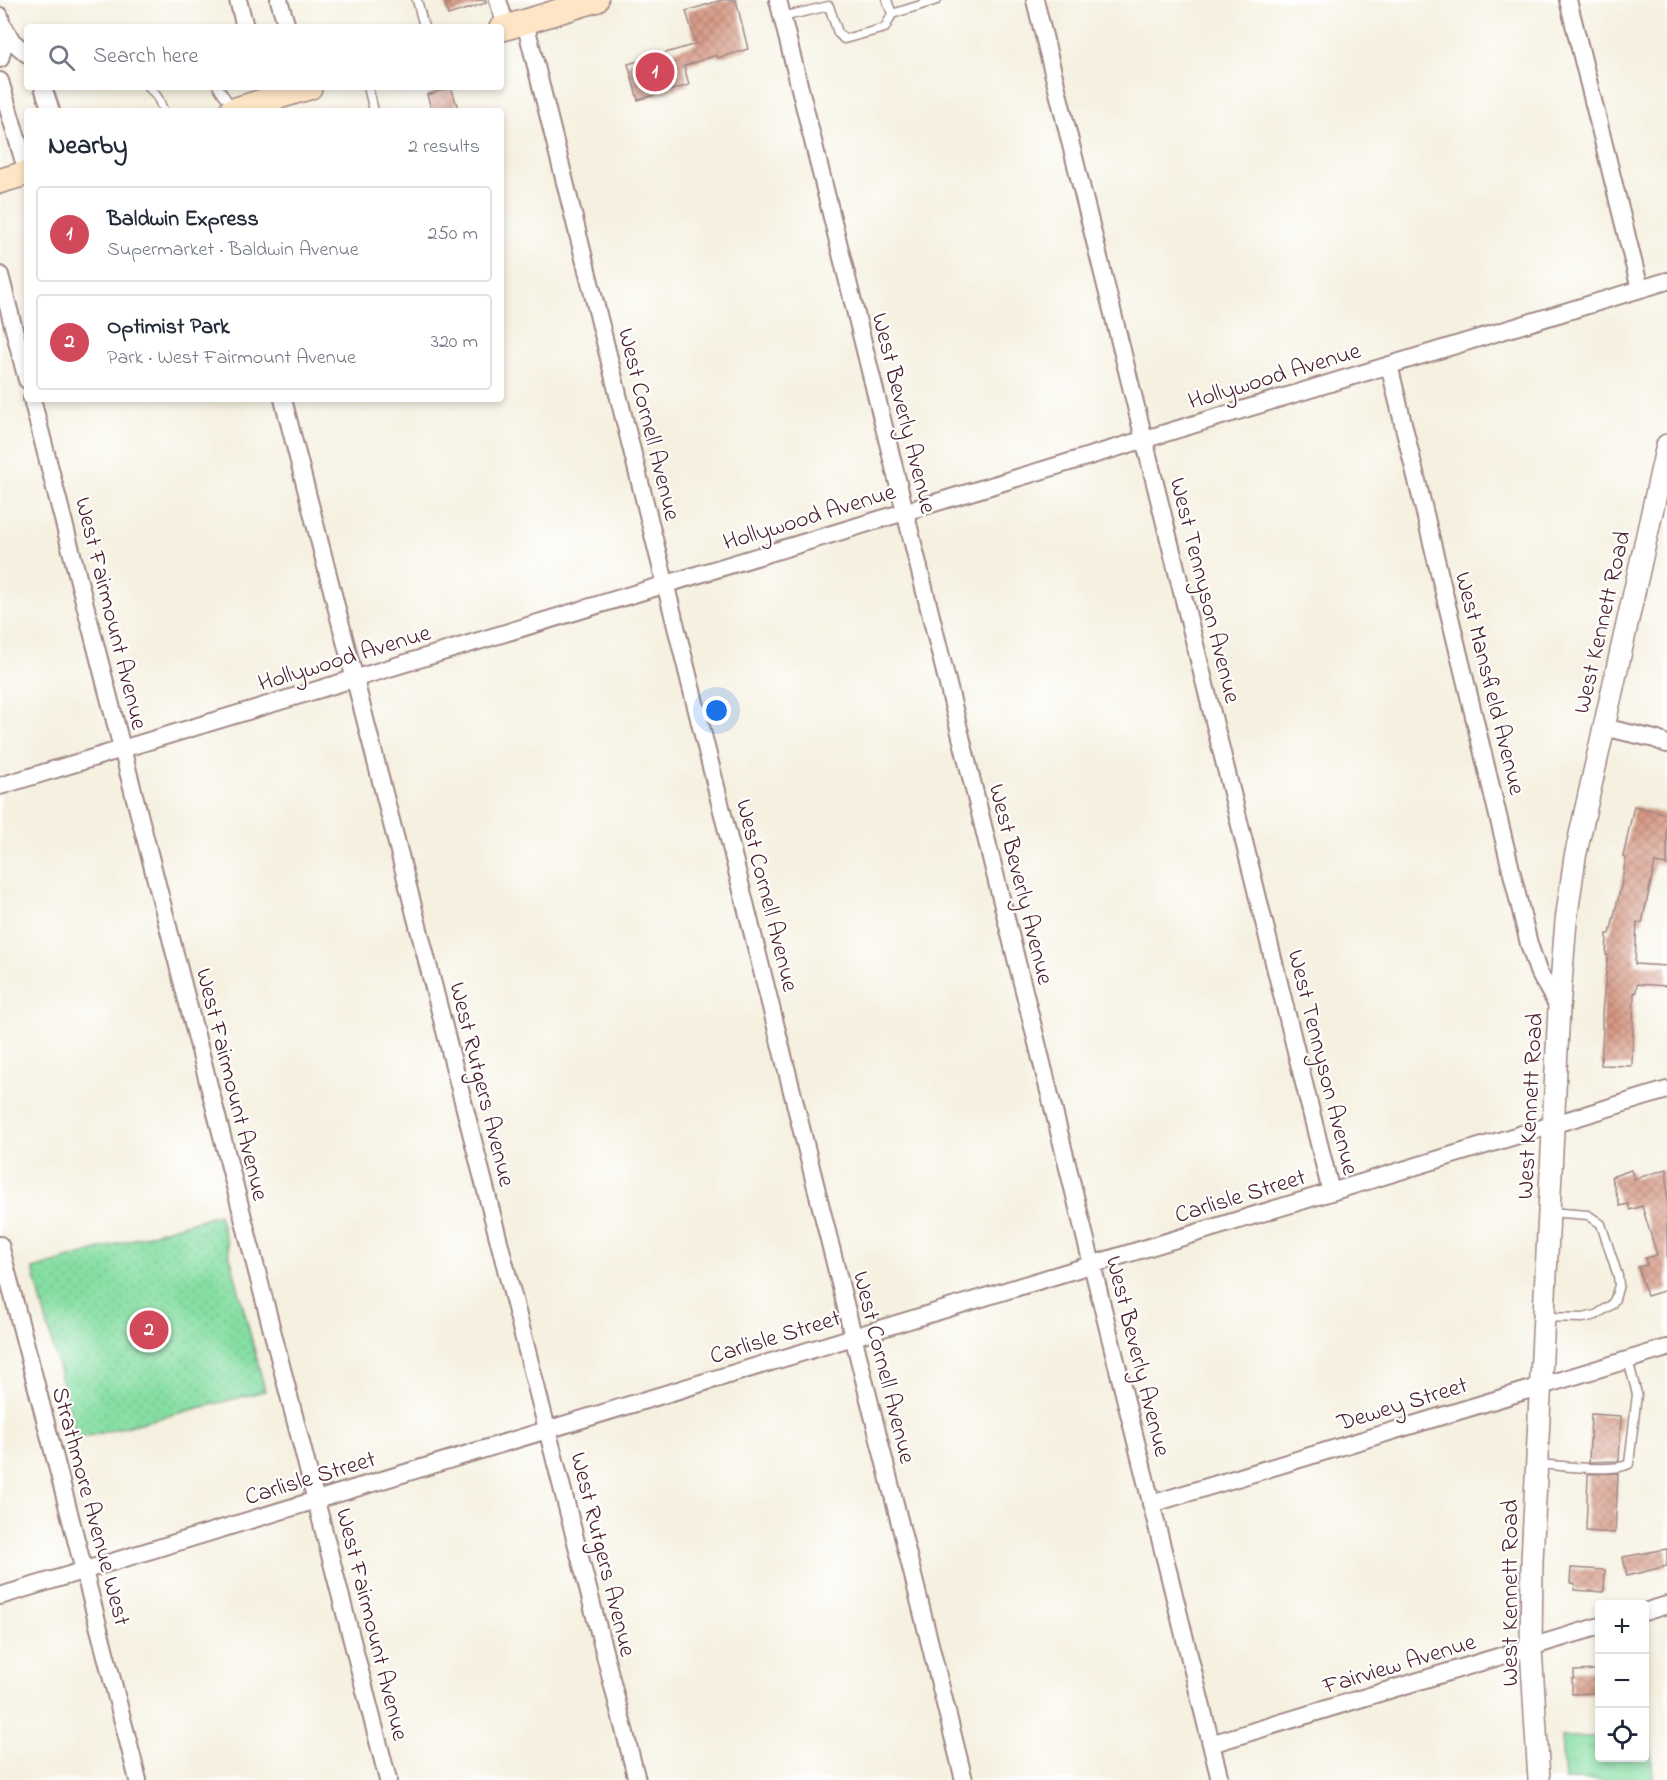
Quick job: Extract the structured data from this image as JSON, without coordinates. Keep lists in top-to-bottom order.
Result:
{
  "streets": {
    "street": [
      "Hollywood Avenue",
      "West Beverly Avenue",
      "West Cornell Avenue",
      "West Tennyson Avenue",
      "West Fairmount Avenue",
      "West Kennett Road",
      "West Mansfield Avenue",
      "West Rutgers Avenue",
      "Carlisle Street",
      "Dewey Street",
      "Strathmore Avenue West",
      "Fairview Avenue"
    ]
  },
  "crossings": [
    ["Hollywood Avenue", "West Beverly Avenue"],
    ["Hollywood Avenue", "West Cornell Avenue"],
    ["Hollywood Avenue", "West Tennyson Avenue"],
    ["Hollywood Avenue", "West Fairmount Avenue"],
    ["Hollywood Avenue", "West Mansfield Avenue"],
    ["Hollywood Avenue", "West Rutgers Avenue"],
    ["West Beverly Avenue", "Carlisle Street"],
    ["West Beverly Avenue", "Dewey Street"],
    ["West Beverly Avenue", "Fairview Avenue"],
    ["West Cornell Avenue", "Carlisle Street"],
    ["West Tennyson Avenue", "Carlisle Street"],
    ["West Fairmount Avenue", "Carlisle Street"],
    ["West Kennett Road", "West Mansfield Avenue"],
    ["West Kennett Road", "Carlisle Street"],
    ["West Kennett Road", "Dewey Street"],
    ["West Kennett Road", "Fairview Avenue"],
    ["West Rutgers Avenue", "Carlisle Street"],
    ["Carlisle Street", "Strathmore Avenue West"]
  ],
  "page": {
    "search": "Search here",
    "pins": ["1", "2"],
    "heading": ["Nearby", "2 results"],
    "list": [
      {
        "mark": "1",
        "name": "Baldwin Express",
        "note": "Supermarket · Baldwin Avenue",
        "value": "250 m"
      },
      {
        "mark": "2",
        "name": "Optimist Park",
        "note": "Park · West Fairmount Avenue",
        "value": "320 m"
      }
    ],
    "map_buttons": ["+", "−"]
  }
}
